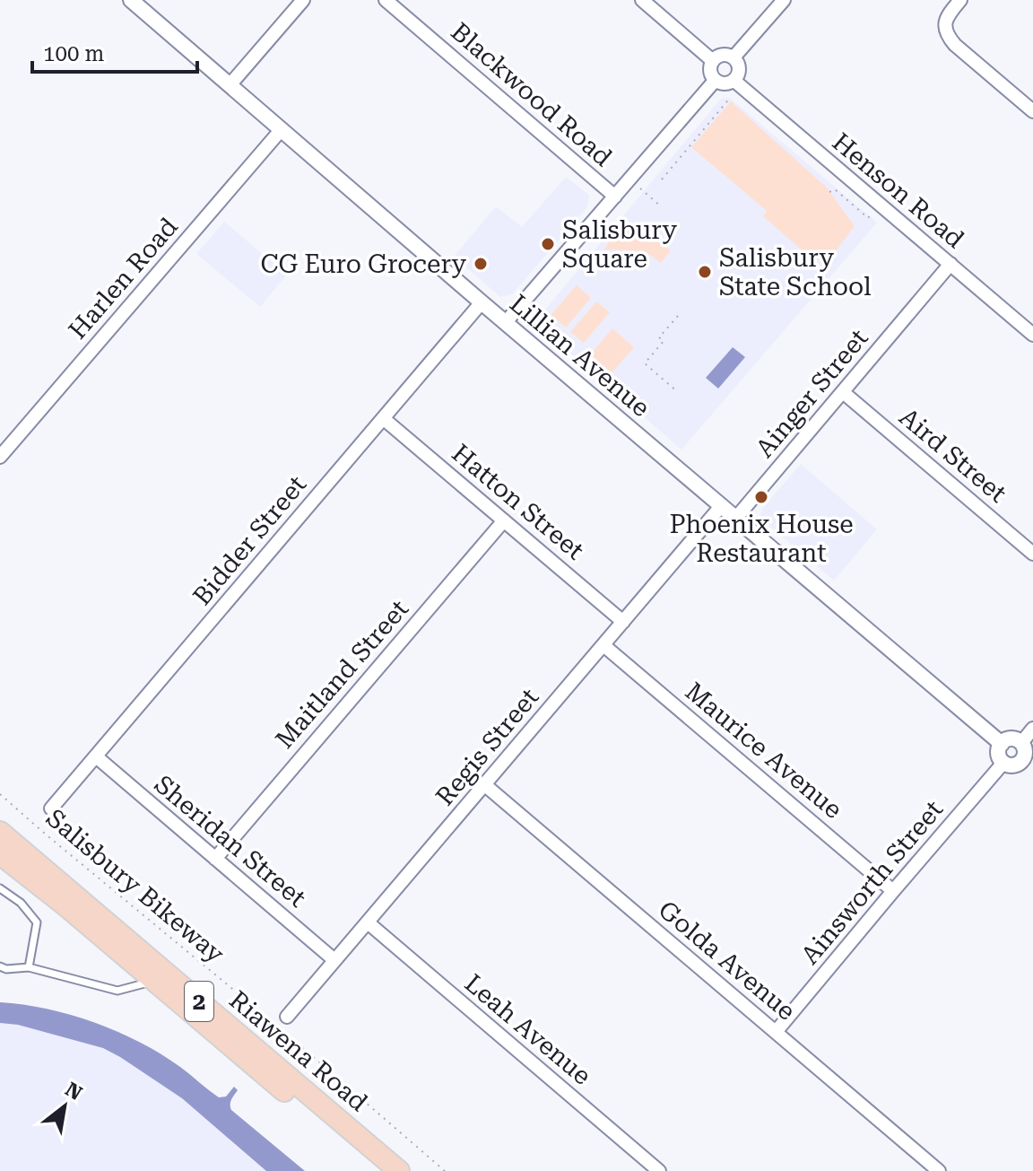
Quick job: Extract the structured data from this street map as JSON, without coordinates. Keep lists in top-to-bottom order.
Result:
{
  "streets": {
    "highway": ["2", "Riawena Road"],
    "street": [
      "Blackwood Road",
      "Henson Road",
      "Harlen Road",
      "Lillian Avenue",
      "Ainger Street",
      "Aird Street",
      "Hatton Street",
      "Bidder Street",
      "Maitland Street",
      "Regis Street",
      "Maurice Avenue",
      "Sheridan Street",
      "Ainsworth Street",
      "Golda Avenue",
      "Leah Avenue"
    ],
    "path": ["Salisbury Bikeway"]
  },
  "crossings": [
    ["Henson Road", "Ainger Street"],
    ["Harlen Road", "Lillian Avenue"],
    ["Lillian Avenue", "Ainger Street"],
    ["Lillian Avenue", "Bidder Street"],
    ["Lillian Avenue", "Regis Street"],
    ["Lillian Avenue", "Ainsworth Street"],
    ["Ainger Street", "Aird Street"],
    ["Hatton Street", "Bidder Street"],
    ["Hatton Street", "Maitland Street"],
    ["Hatton Street", "Regis Street"],
    ["Bidder Street", "Sheridan Street"],
    ["Maitland Street", "Sheridan Street"],
    ["Regis Street", "Maurice Avenue"],
    ["Regis Street", "Sheridan Street"],
    ["Regis Street", "Golda Avenue"],
    ["Regis Street", "Leah Avenue"],
    ["Maurice Avenue", "Ainsworth Street"],
    ["Ainsworth Street", "Golda Avenue"]
  ],
  "places": [
    "Salisbury Square",
    "CG Euro Grocery",
    "Salisbury State School",
    "Phoenix House Restaurant"
  ],
  "scale_bar": "100 m",
  "north": "top right"
}
